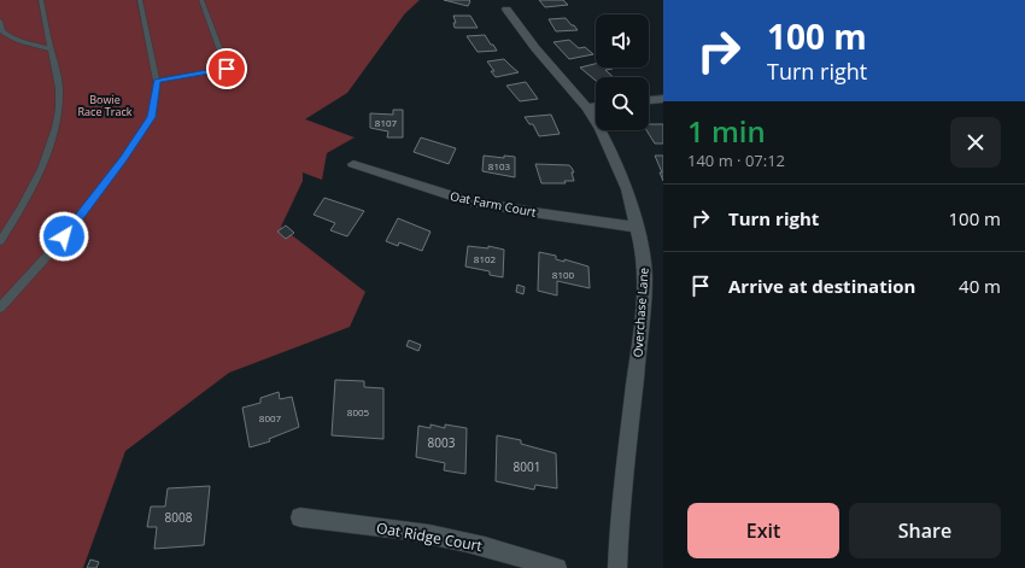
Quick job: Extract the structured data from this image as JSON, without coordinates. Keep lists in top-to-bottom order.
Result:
{
  "streets": {
    "street": ["Oat Farm Court", "Overchase Lane", "Oat Ridge Court"]
  },
  "crossings": [
    ["Oat Farm Court", "Overchase Lane"]
  ],
  "parks": ["Bowie Race Track"],
  "house_numbers": [
    "8107",
    "8103",
    "8102",
    "8100",
    "8005",
    "8007",
    "8003",
    "8001",
    "8008"
  ],
  "page": {
    "turn": ["100 m", "Turn right"],
    "heading": ["1 min", "140 m · 07:12"],
    "list": [
      {
        "name": "Turn right",
        "value": "100 m"
      },
      {
        "name": "Arrive at destination",
        "value": "40 m"
      }
    ],
    "buttons": ["Exit", "Share"]
  }
}
